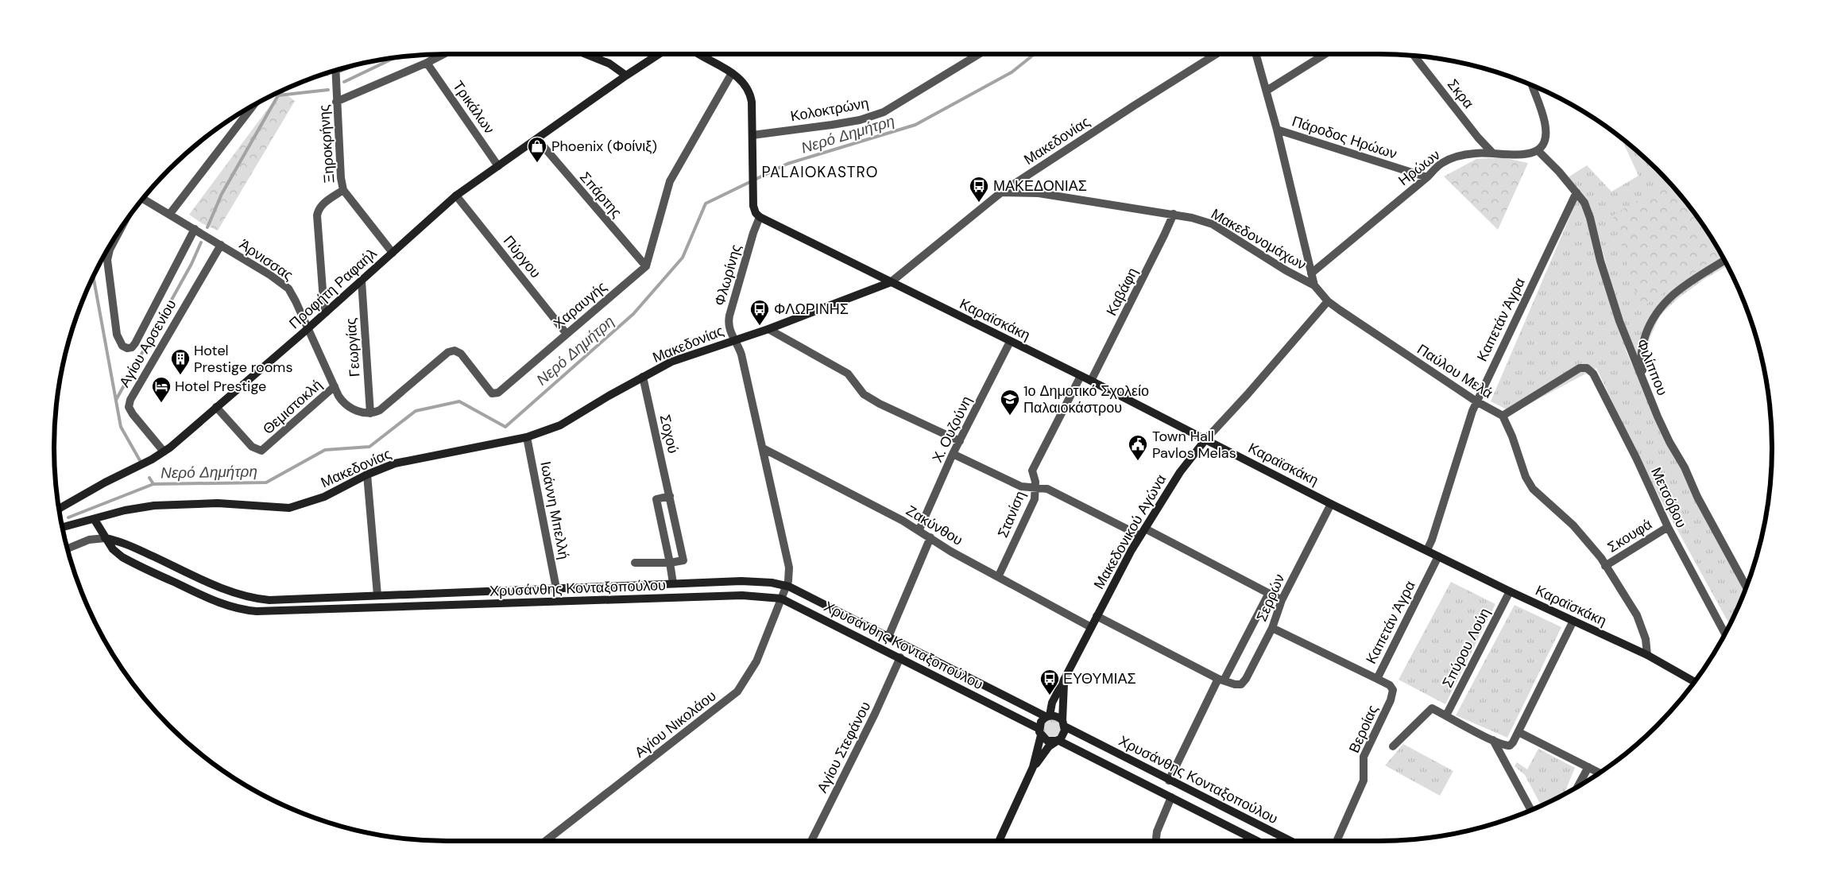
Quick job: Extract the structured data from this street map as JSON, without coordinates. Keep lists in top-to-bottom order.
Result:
{
  "streets": {
    "street": [
      "Σκρα",
      "Τρικάλων",
      "Κολοκτρώνη",
      "Πάροδος Ηρώων",
      "Μακεδονίας",
      "Ξηροκρήνης",
      "Ηρώων",
      "Σπάρτης",
      "Μακεδονομάχων",
      "Πύργου",
      "Άρνισσας",
      "Φλωρίνης",
      "Προφήτη Ραφαήλ",
      "Καβάφη",
      "Χαραυγής",
      "Καραϊσκάκη",
      "Καπετάν Άγρα",
      "Αγίου Αρσενίου",
      "Γεωργίας",
      "Φιλίππου",
      "Παύλου Μελά",
      "Θεμιστοκλή",
      "Χ. Ουζούνη",
      "Σοχού",
      "Μετσόβου",
      "Ιωάννη Μπελλή",
      "Στανίση",
      "Ζακύνθου",
      "Μακεδονικού Αγώνα",
      "Σκουφά",
      "Χρυσάνθης Κονταξοπούλου",
      "Σερρών",
      "Σπύρου Λούη",
      "Αγίου Νικολάου",
      "Βεροίας",
      "Αγίου Στεφάνου"
    ]
  },
  "crossings": [
    ["Σκρα", "Ηρώων"],
    ["Τρικάλων", "Προφήτη Ραφαήλ"],
    ["Πάροδος Ηρώων", "Ηρώων"],
    ["Πάροδος Ηρώων", "Παύλου Μελά"],
    ["Μακεδονίας", "Μακεδονομάχων"],
    ["Μακεδονίας", "Φλωρίνης"],
    ["Μακεδονίας", "Καραϊσκάκη"],
    ["Μακεδονίας", "Σοχού"],
    ["Μακεδονίας", "Ιωάννη Μπελλή"],
    ["Μακεδονίας", "Χρυσάνθης Κονταξοπούλου"],
    ["Ξηροκρήνης", "Προφήτη Ραφαήλ"],
    ["Ηρώων", "Φιλίππου"],
    ["Ηρώων", "Παύλου Μελά"],
    ["Σπάρτης", "Προφήτη Ραφαήλ"],
    ["Σπάρτης", "Χαραυγής"],
    ["Μακεδονομάχων", "Καβάφη"],
    ["Μακεδονομάχων", "Παύλου Μελά"],
    ["Πύργου", "Προφήτη Ραφαήλ"],
    ["Πύργου", "Χαραυγής"],
    ["Άρνισσας", "Προφήτη Ραφαήλ"],
    ["Άρνισσας", "Χαραυγής"],
    ["Άρνισσας", "Αγίου Αρσενίου"],
    ["Άρνισσας", "Γεωργίας"],
    ["Άρνισσας", "Θεμιστοκλή"],
    ["Φλωρίνης", "Καραϊσκάκη"],
    ["Φλωρίνης", "Ζακύνθου"],
    ["Φλωρίνης", "Χρυσάνθης Κονταξοπούλου"],
    ["Φλωρίνης", "Αγίου Νικολάου"],
    ["Προφήτη Ραφαήλ", "Αγίου Αρσενίου"],
    ["Προφήτη Ραφαήλ", "Γεωργίας"],
    ["Προφήτη Ραφαήλ", "Θεμιστοκλή"],
    ["Καβάφη", "Καραϊσκάκη"],
    ["Χαραυγής", "Γεωργίας"],
    ["Καραϊσκάκη", "Καπετάν Άγρα"],
    ["Καραϊσκάκη", "Χ. Ουζούνη"],
    ["Καραϊσκάκη", "Στανίση"],
    ["Καραϊσκάκη", "Μακεδονικού Αγώνα"],
    ["Καραϊσκάκη", "Σερρών"],
    ["Καραϊσκάκη", "Σπύρου Λούη"],
    ["Καπετάν Άγρα", "Φιλίππου"],
    ["Καπετάν Άγρα", "Παύλου Μελά"],
    ["Καπετάν Άγρα", "Βεροίας"],
    ["Παύλου Μελά", "Μετσόβου"],
    ["Παύλου Μελά", "Μακεδονικού Αγώνα"],
    ["Χ. Ουζούνη", "Ζακύνθου"],
    ["Μετσόβου", "Σκουφά"],
    ["Ιωάννη Μπελλή", "Χρυσάνθης Κονταξοπούλου"],
    ["Στανίση", "Ζακύνθου"],
    ["Ζακύνθου", "Μακεδονικού Αγώνα"],
    ["Μακεδονικού Αγώνα", "Χρυσάνθης Κονταξοπούλου"],
    ["Χρυσάνθης Κονταξοπούλου", "Σερρών"],
    ["Χρυσάνθης Κονταξοπούλου", "Αγίου Νικολάου"],
    ["Χρυσάνθης Κονταξοπούλου", "Αγίου Στεφάνου"]
  ],
  "districts": ["PALAIOKASTRO"],
  "water": ["Νερό Δημήτρη"],
  "places": {
    "shop": ["Phoenix (Φοίνιξ)"],
    "bus stop": ["ΜΑΚΕΔΟΝΙΑΣ", "ΦΛΩΡΙΝΗΣ", "ΕΥΘΥΜΙΑΣ"],
    "building": ["Hotel Prestige rooms"],
    "hotel": ["Hotel Prestige"],
    "school or university": ["1ο Δημοτικό Σχολείο Παλαιοκάστρου"],
    "public building": ["Town Hall Pavlos Melas"]
  }
}
